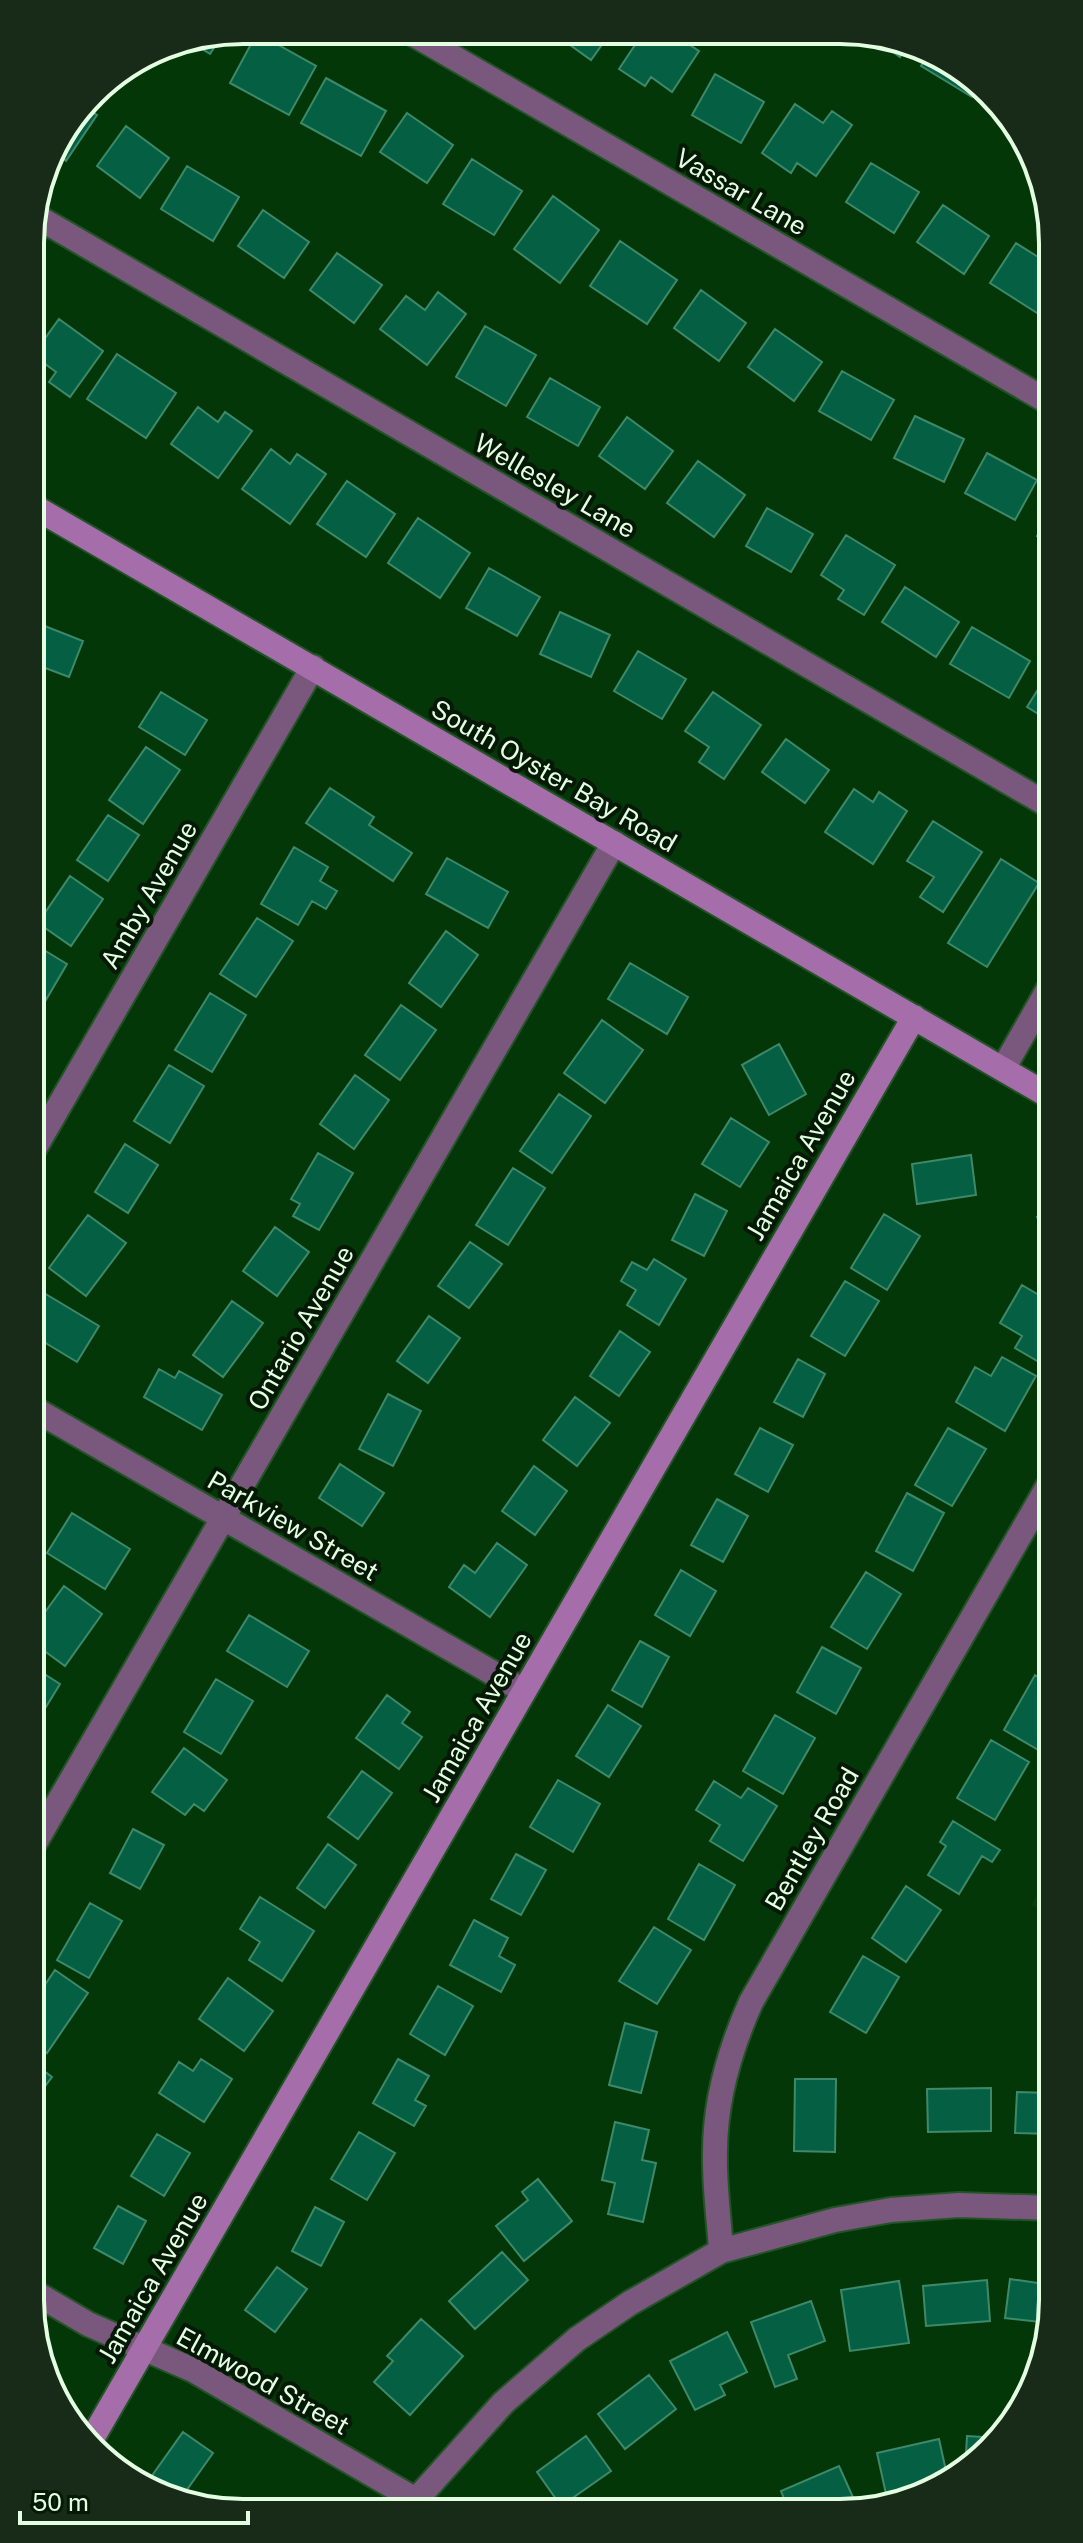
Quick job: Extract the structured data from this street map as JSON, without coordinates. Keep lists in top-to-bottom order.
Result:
{
  "streets": {
    "street": [
      "Vassar Lane",
      "Wellesley Lane",
      "South Oyster Bay Road",
      "Amby Avenue",
      "Jamaica Avenue",
      "Ontario Avenue",
      "Parkview Street",
      "Bentley Road",
      "Elmwood Street"
    ]
  },
  "crossings": [
    ["South Oyster Bay Road", "Amby Avenue"],
    ["South Oyster Bay Road", "Jamaica Avenue"],
    ["South Oyster Bay Road", "Ontario Avenue"],
    ["Jamaica Avenue", "Parkview Street"],
    ["Jamaica Avenue", "Elmwood Street"],
    ["Ontario Avenue", "Parkview Street"]
  ],
  "scale_bar": "50 m"
}
